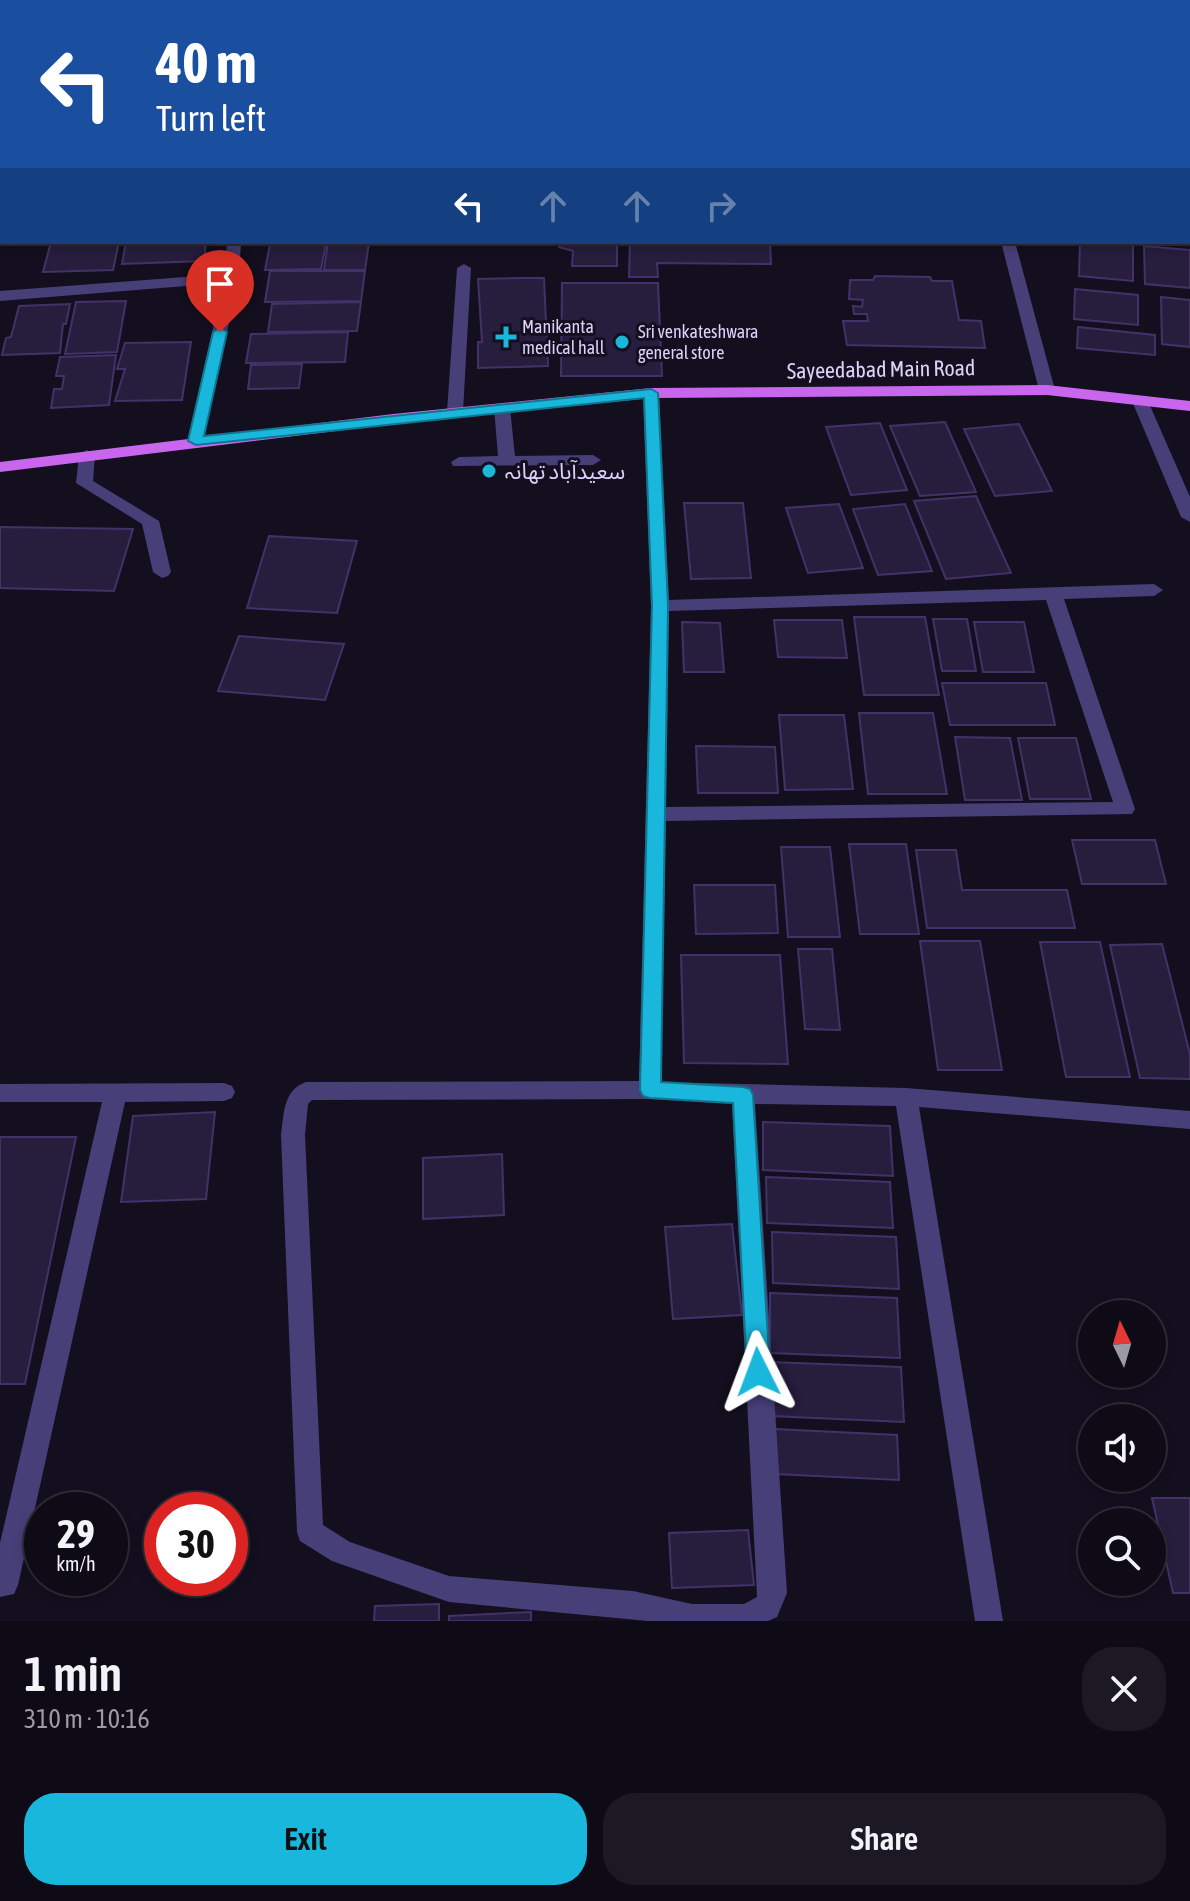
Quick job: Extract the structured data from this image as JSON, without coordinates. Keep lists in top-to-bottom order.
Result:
{
  "streets": {
    "main road": ["Sayeedabad Main Road"]
  },
  "places": {
    "health": ["Manikanta medical hall"],
    "other": ["Sri venkateshwara general store", "سعیدآباد تھانہ"]
  },
  "north": "top",
  "page": {
    "turn": ["40 m", "Turn left"],
    "speed": "29 km/h",
    "limit": "30",
    "heading": ["1 min", "310 m · 10:16"],
    "buttons": ["Exit", "Share"]
  }
}
